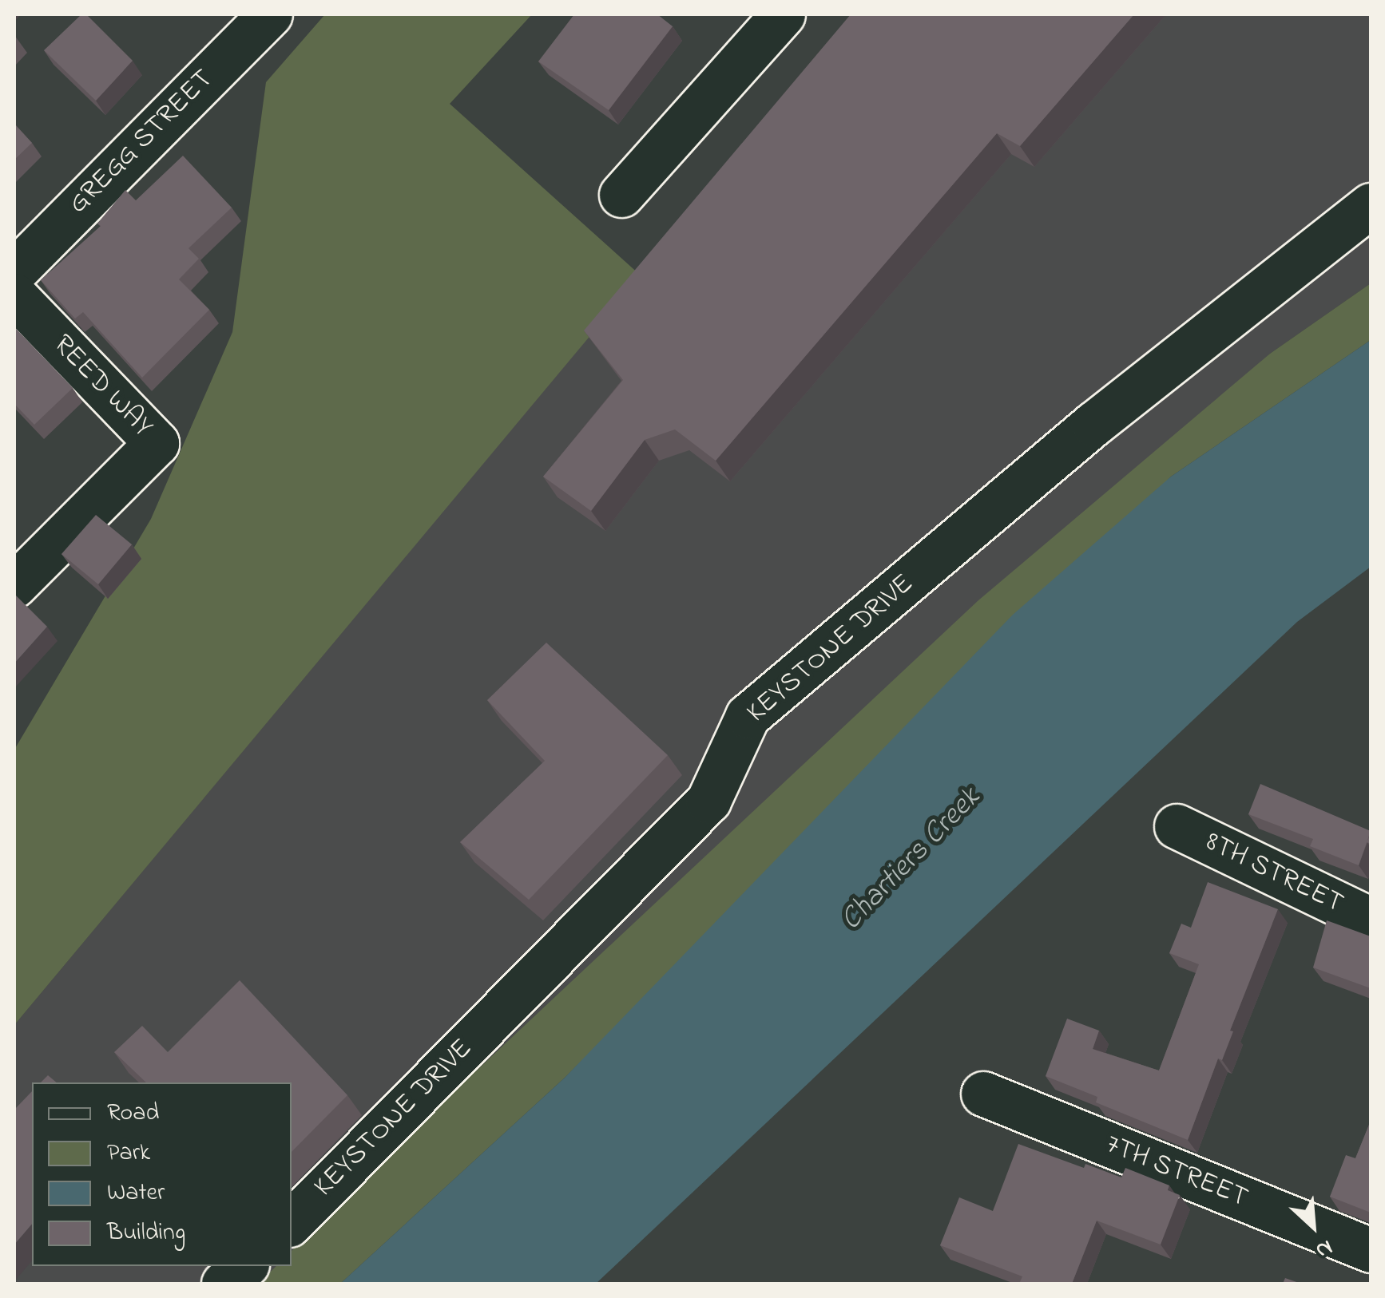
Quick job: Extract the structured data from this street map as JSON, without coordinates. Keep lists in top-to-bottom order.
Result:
{
  "streets": {
    "street": [
      "GREGG STREET",
      "REED WAY",
      "KEYSTONE DRIVE",
      "8TH STREET",
      "7TH STREET"
    ]
  },
  "water": ["Chartiers Creek"],
  "legend": [
    "Road",
    "Park",
    "Water",
    "Building"
  ],
  "north": "bottom right"
}
